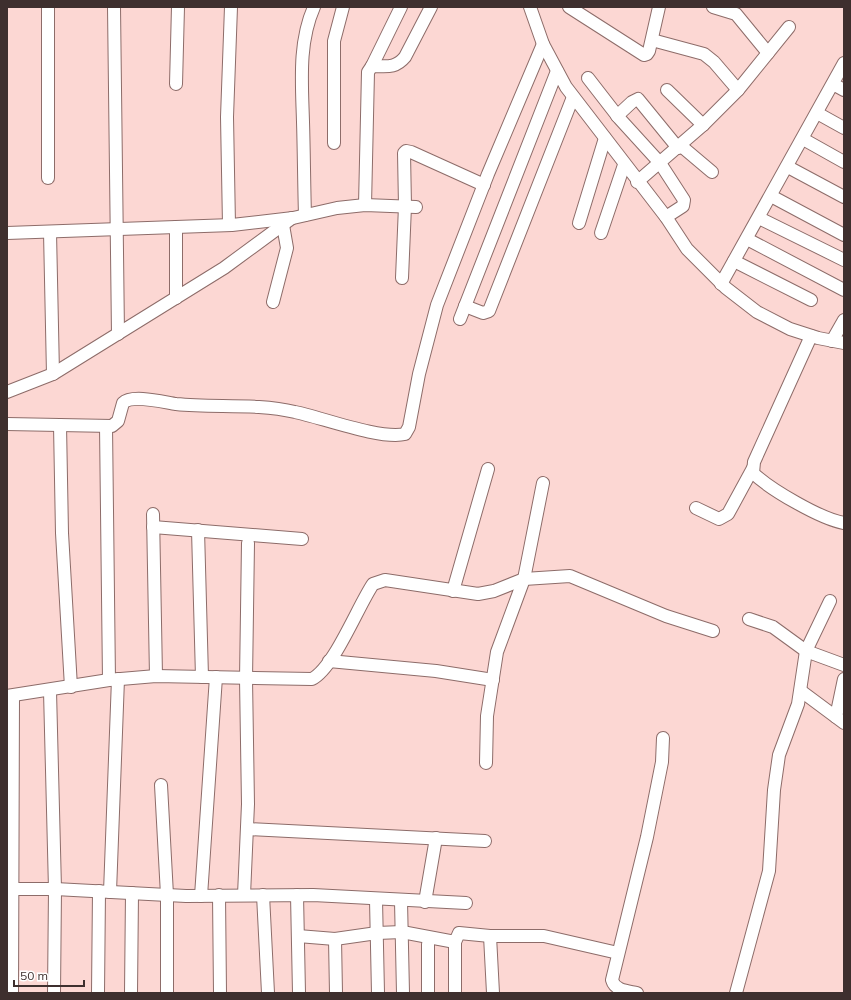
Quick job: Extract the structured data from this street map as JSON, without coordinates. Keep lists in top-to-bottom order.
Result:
{
  "scale_bar": "50 m"
}
